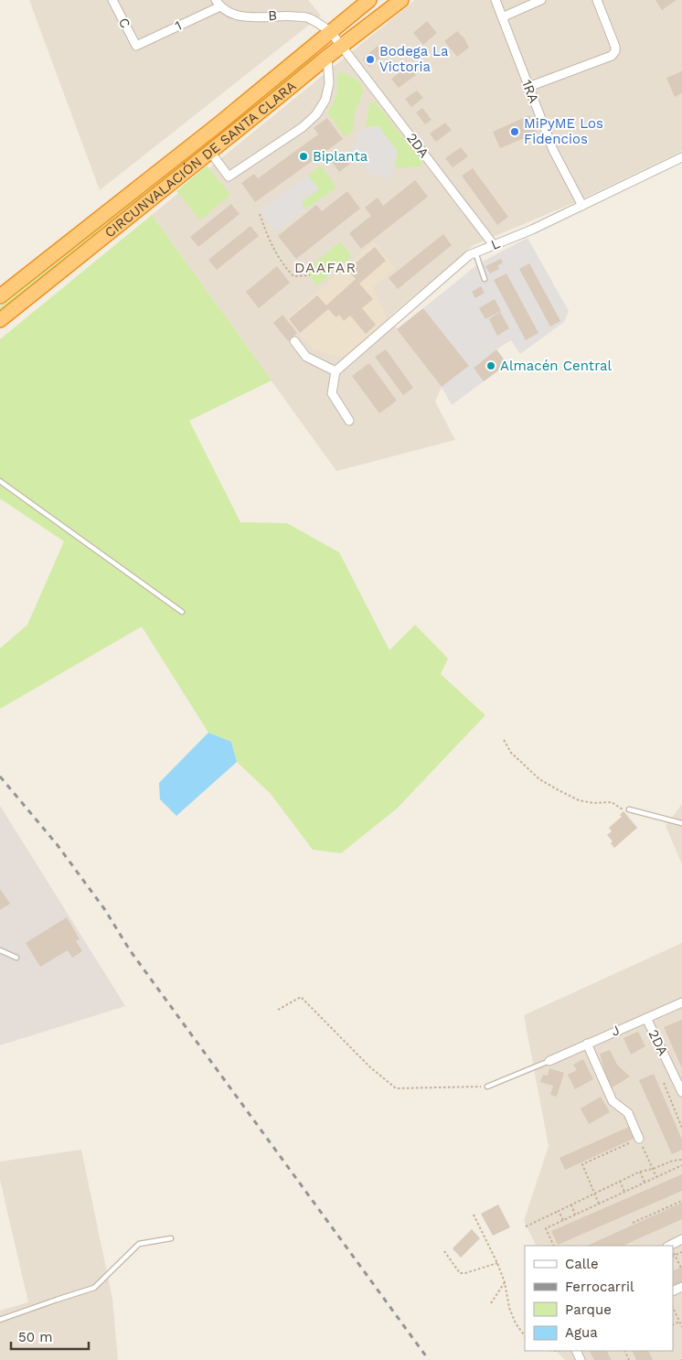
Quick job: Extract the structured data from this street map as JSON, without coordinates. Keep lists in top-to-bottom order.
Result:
{
  "streets": {
    "highway": ["CIRCUNVALACIÓN DE SANTA CLARA"],
    "street": [
      "B",
      "C",
      "1",
      "1RA",
      "2DA",
      "L",
      "J"
    ]
  },
  "crossings": [
    ["B", "1"],
    ["B", "2DA"],
    ["B", "CIRCUNVALACIÓN DE SANTA CLARA"],
    ["C", "1"],
    ["1RA", "L"],
    ["2DA", "CIRCUNVALACIÓN DE SANTA CLARA"],
    ["2DA", "L"],
    ["2DA", "J"]
  ],
  "districts": ["DAAFAR"],
  "places": [
    "Bodega La Victoria",
    "MiPyME Los Fidencios",
    "Biplanta",
    "Almacén Central"
  ],
  "legend": [
    "Calle",
    "Ferrocarril",
    "Parque",
    "Agua"
  ],
  "scale_bar": "50 m"
}
